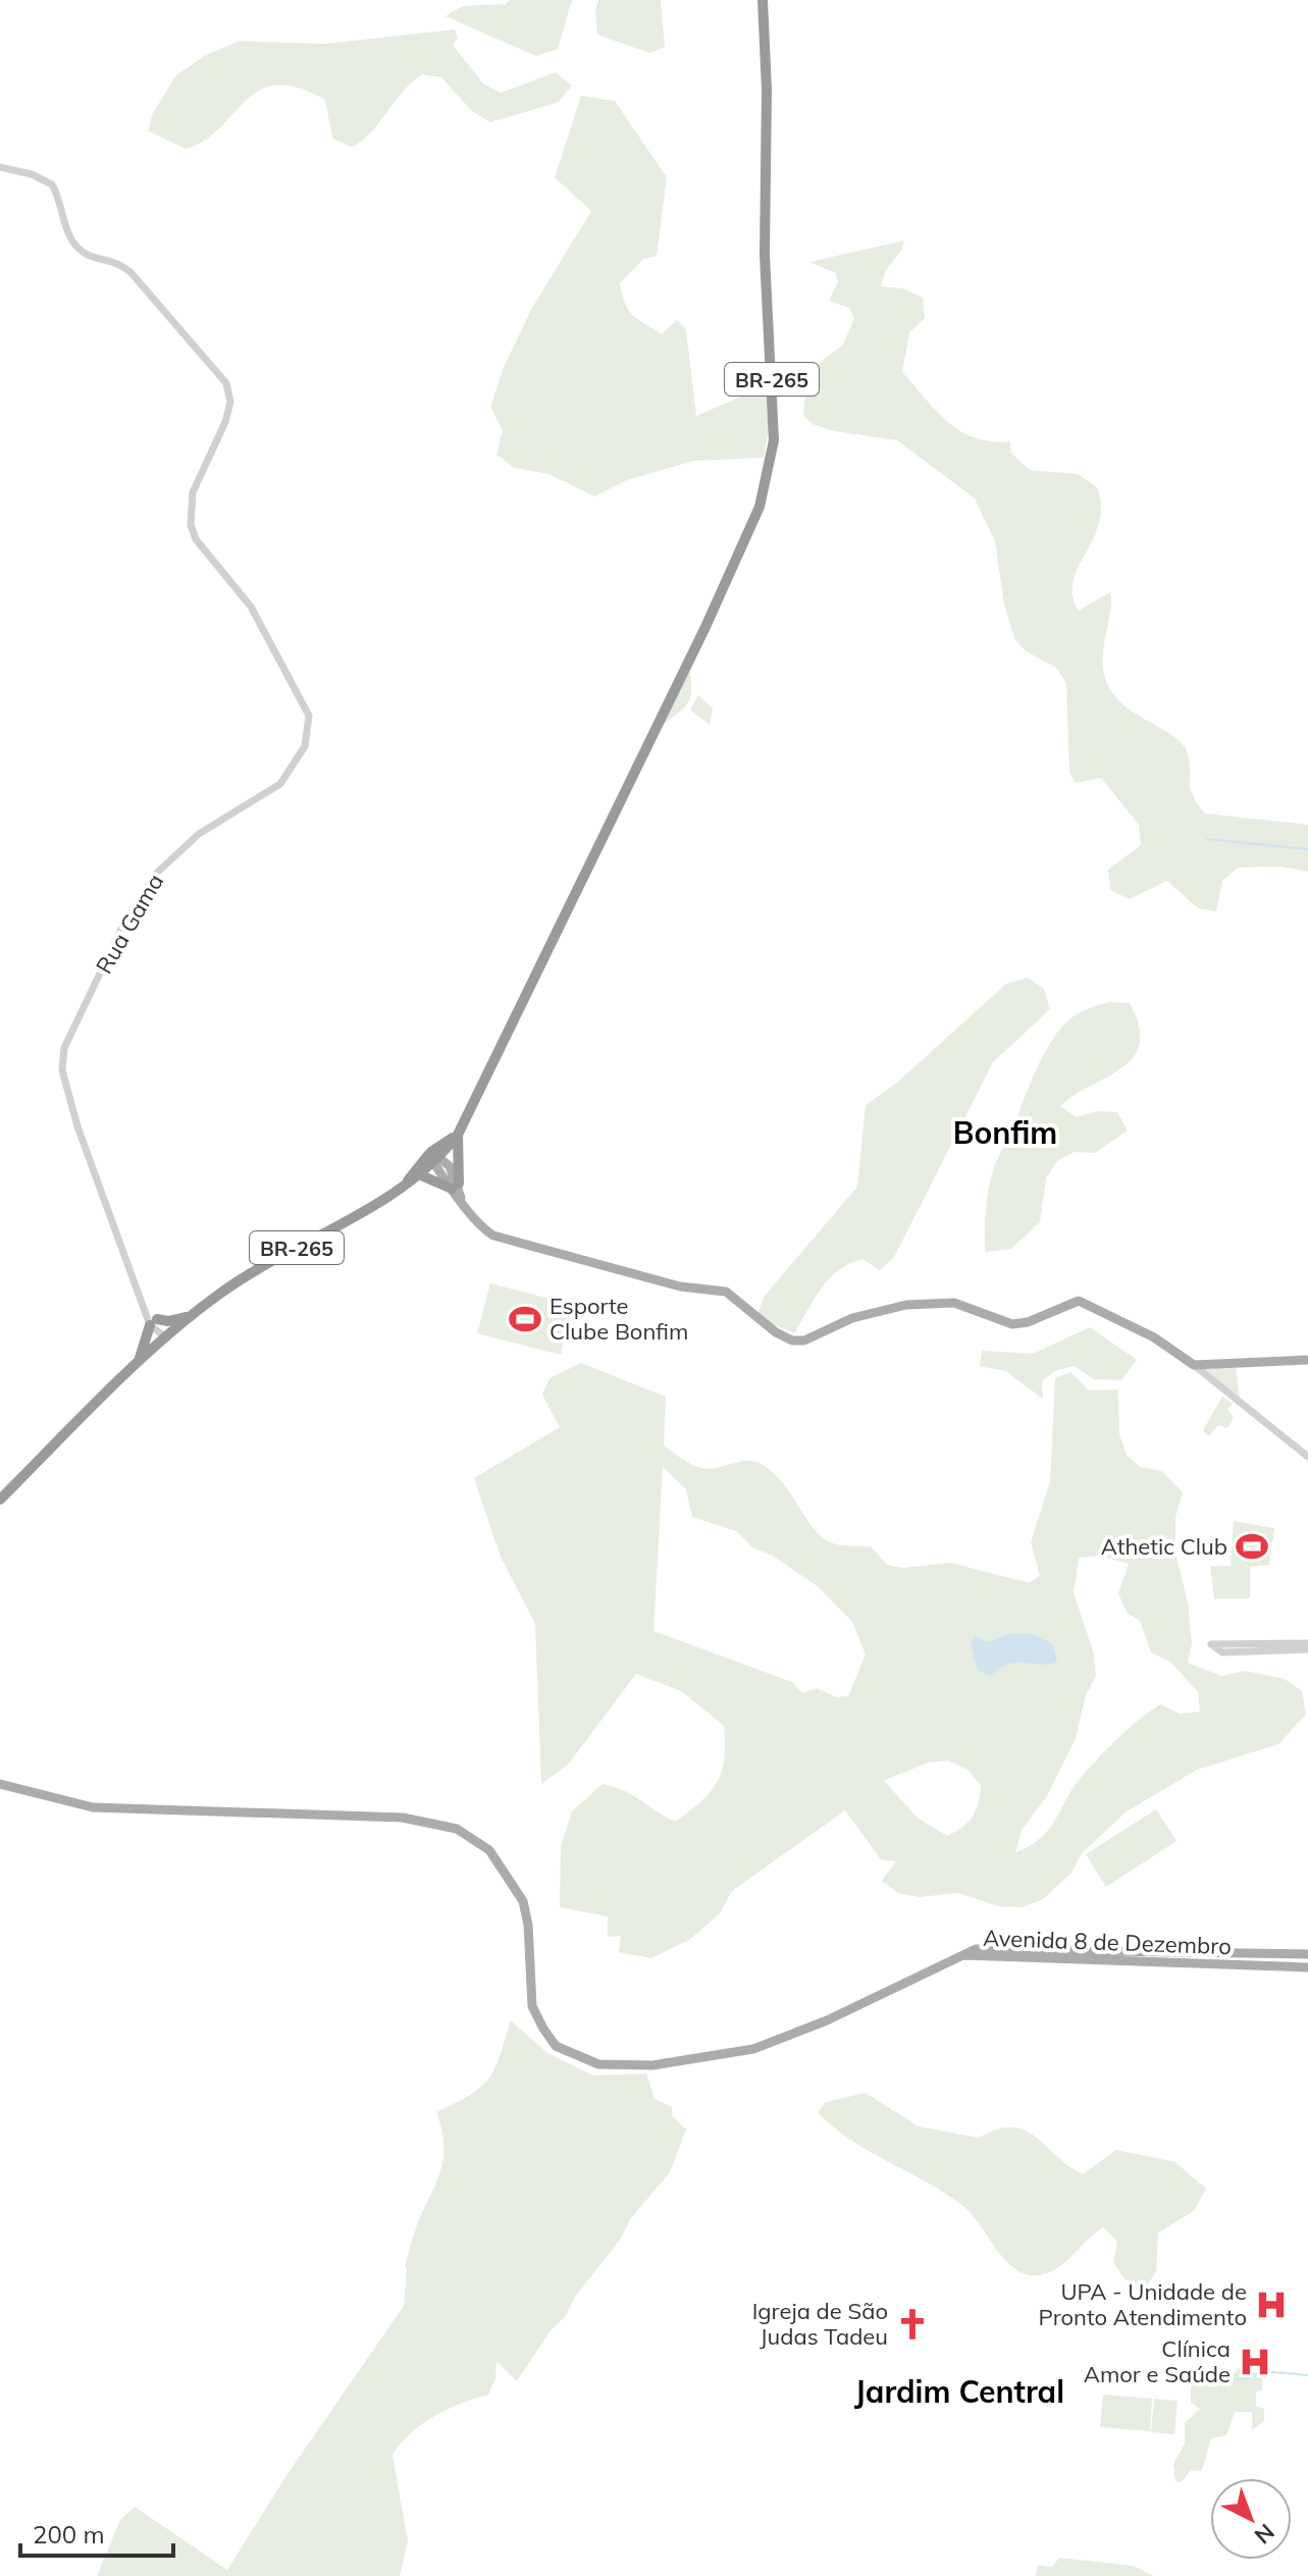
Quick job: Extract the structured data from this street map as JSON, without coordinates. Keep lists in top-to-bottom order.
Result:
{
  "streets": {
    "highway": ["BR-265"],
    "main road": ["Avenida 8 de Dezembro"],
    "street": ["Rua Gama"]
  },
  "districts": ["Bonfim", "Jardim Central"],
  "places": {
    "sports": ["Esporte Clube Bonfim", "Athetic Club"],
    "hospital": ["UPA - Unidade de Pronto Atendimento", "Clínica Amor e Saúde"],
    "church": ["Igreja de São Judas Tadeu"]
  },
  "scale_bar": "200 m",
  "north": "bottom right"
}
